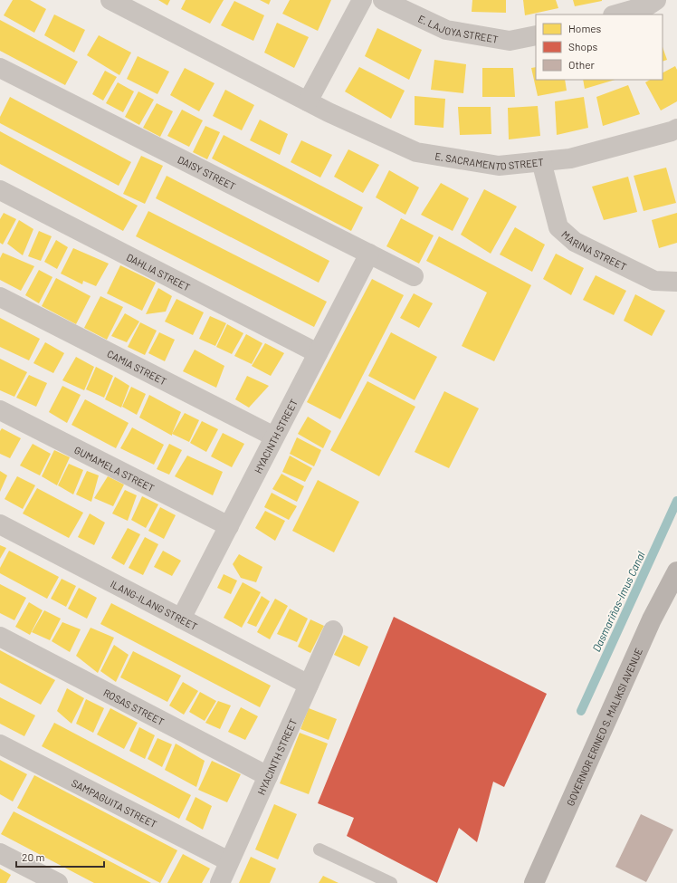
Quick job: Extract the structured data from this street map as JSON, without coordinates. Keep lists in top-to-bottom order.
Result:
{
  "streets": {
    "main road": ["GOVERNOR ERINEO S. MALIKSI AVENUE"],
    "street": [
      "E. LAJOYA STREET",
      "E. SACRAMENTO STREET",
      "DAISY STREET",
      "MARINA STREET",
      "DAHLIA STREET",
      "CAMIA STREET",
      "HYACINTH STREET",
      "GUMAMELA STREET",
      "ILANG-ILANG STREET",
      "ROSAS STREET",
      "SAMPAGUITA STREET"
    ]
  },
  "crossings": [
    ["E. SACRAMENTO STREET", "MARINA STREET"],
    ["DAISY STREET", "HYACINTH STREET"],
    ["DAHLIA STREET", "HYACINTH STREET"],
    ["CAMIA STREET", "HYACINTH STREET"],
    ["HYACINTH STREET", "GUMAMELA STREET"],
    ["HYACINTH STREET", "ILANG-ILANG STREET"],
    ["HYACINTH STREET", "ROSAS STREET"],
    ["HYACINTH STREET", "SAMPAGUITA STREET"]
  ],
  "water": ["Dasmariñas-Imus Canal"],
  "legend": ["Homes", "Shops", "Other"],
  "scale_bar": "20 m"
}
